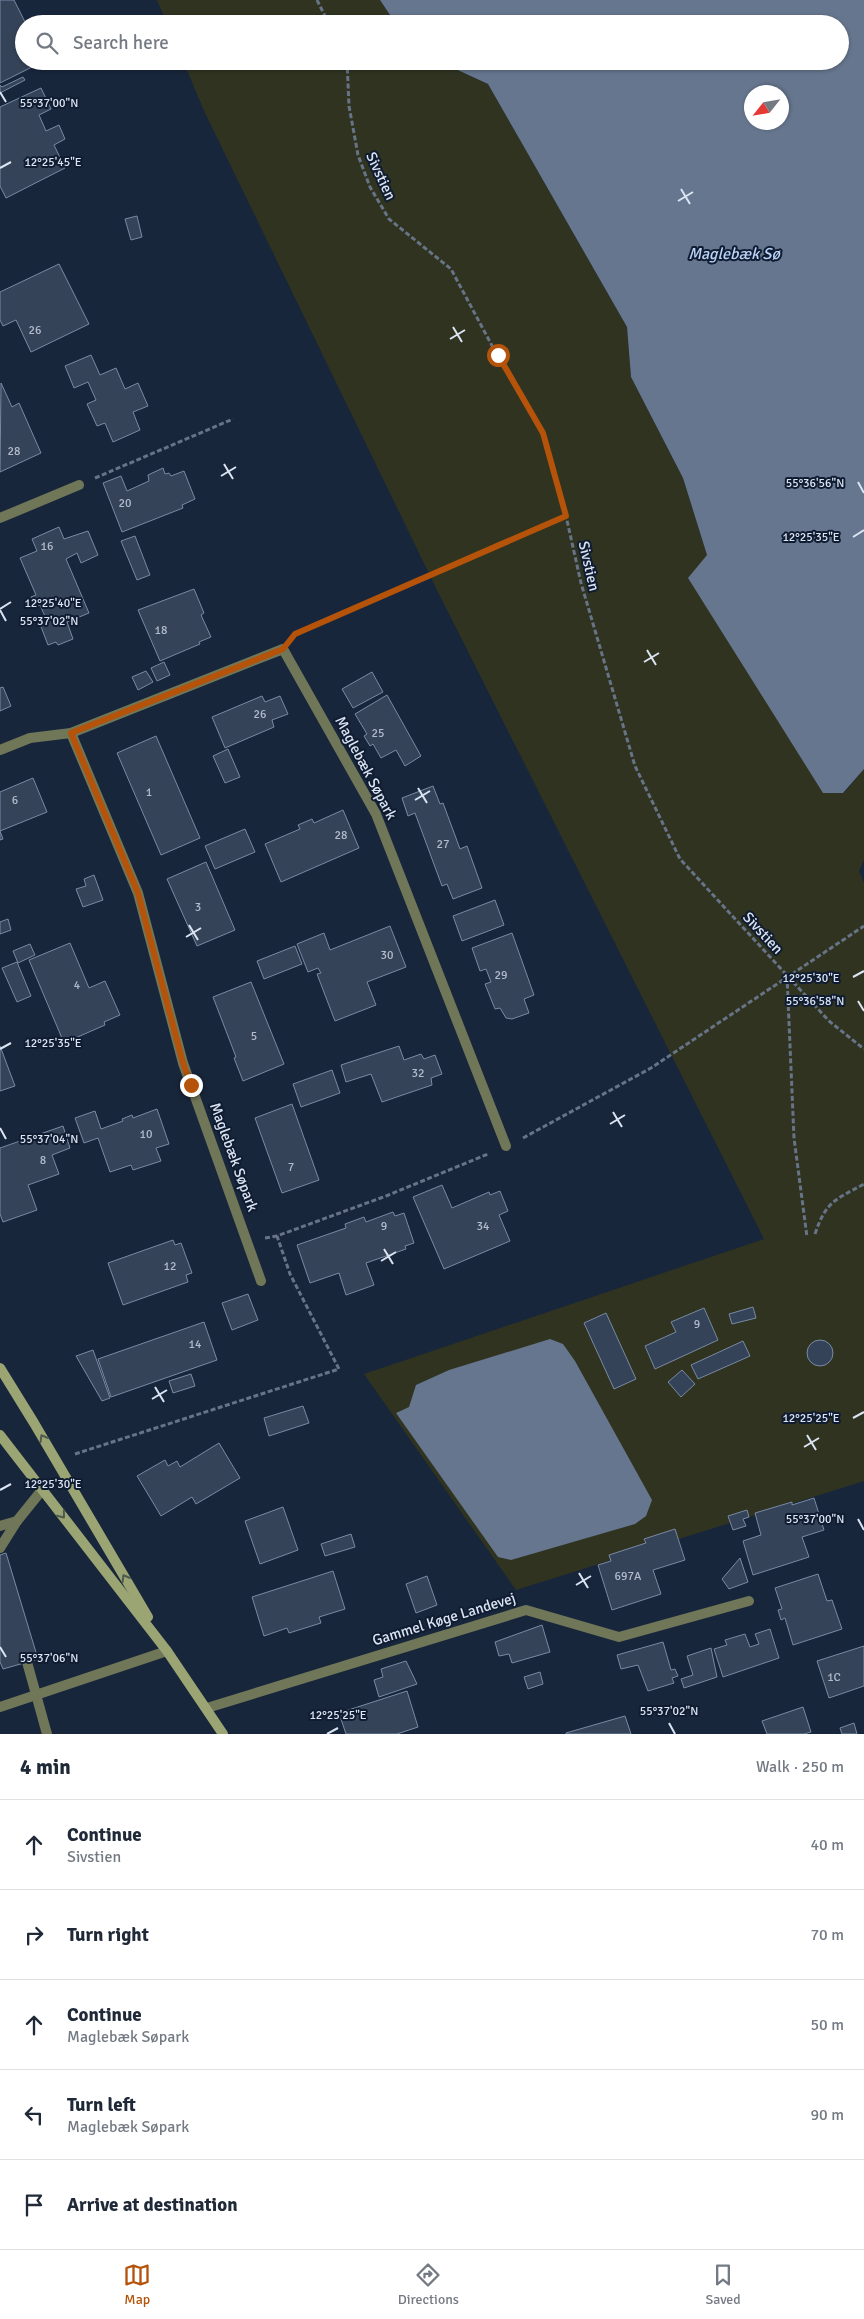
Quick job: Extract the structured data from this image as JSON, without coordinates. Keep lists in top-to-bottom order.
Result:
{
  "streets": {
    "street": ["Maglebæk Søpark", "Gammel Køge Landevej"],
    "path": ["Sivstien"]
  },
  "water": ["Maglebæk Sø"],
  "house_numbers": [
    "26",
    "28",
    "20",
    "16",
    "18",
    "26",
    "25",
    "1",
    "6",
    "28",
    "27",
    "3",
    "30",
    "29",
    "4",
    "5",
    "32",
    "10",
    "8",
    "7",
    "9",
    "34",
    "12",
    "9",
    "14",
    "697A",
    "1C"
  ],
  "north": "bottom left",
  "page": {
    "search": "Search here",
    "heading": ["4 min", "Walk · 250 m"],
    "list": [
      ["Continue", "Sivstien", "40 m"],
      ["Turn right", "70 m"],
      ["Continue", "Maglebæk Søpark", "50 m"],
      ["Turn left", "Maglebæk Søpark", "90 m"],
      "Arrive at destination"
    ],
    "nav": ["Map", "Directions", "Saved"]
  },
  "coordinates": [
    "55°37'00\"N",
    "12°25'45\"E",
    "55°36'56\"N",
    "12°25'35\"E",
    "12°25'40\"E",
    "55°37'02\"N",
    "12°25'30\"E",
    "55°36'58\"N",
    "55°37'04\"N",
    "12°25'25\"E",
    "55°37'06\"N"
  ]
}
